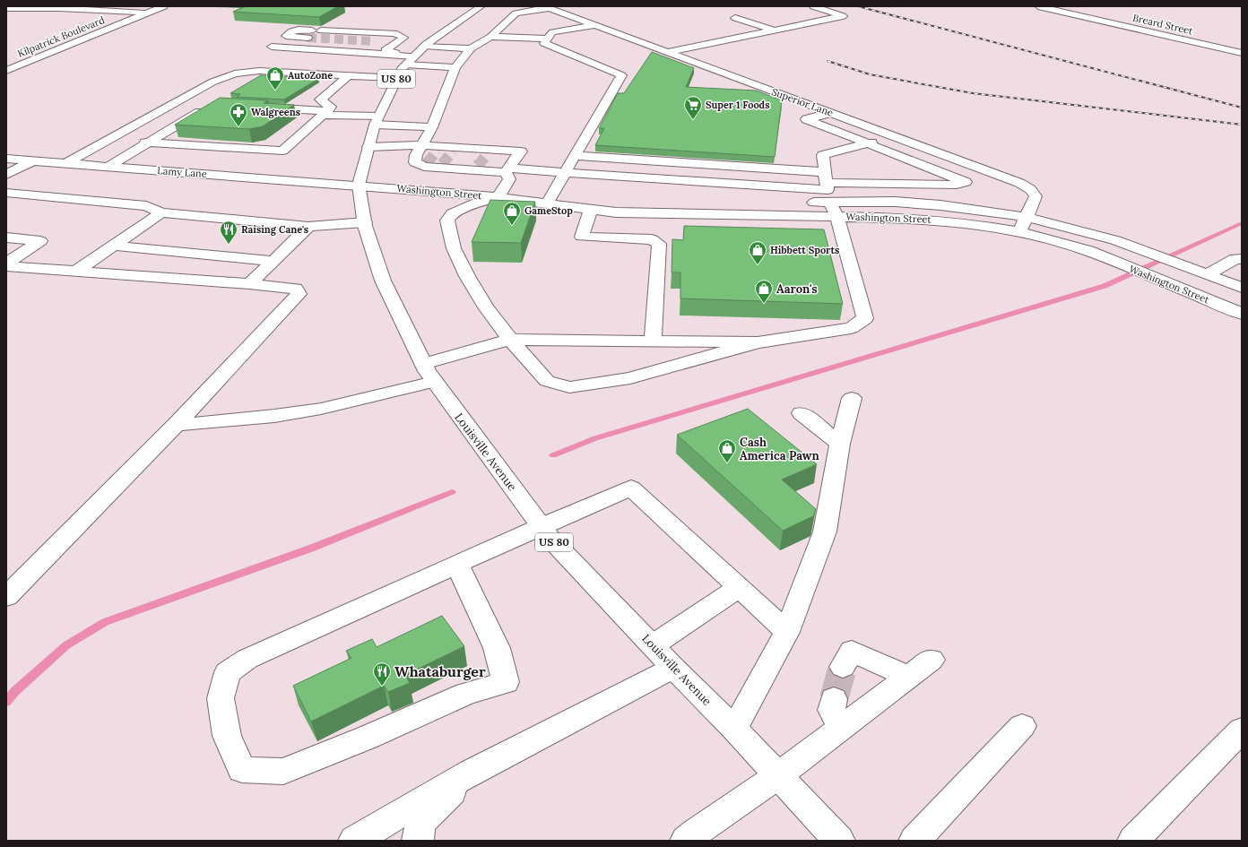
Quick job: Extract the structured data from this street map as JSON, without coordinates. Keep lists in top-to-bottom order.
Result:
{
  "streets": {
    "street": [
      "Breard Street",
      "Kilpatrick Boulevard",
      "US 80",
      "Superior Lane",
      "Lamy Lane",
      "Washington Street",
      "Louisville Avenue"
    ]
  },
  "crossings": [
    ["Superior Lane", "Washington Street"],
    ["Lamy Lane", "Washington Street"],
    ["Lamy Lane", "Louisville Avenue"],
    ["Washington Street", "Louisville Avenue"]
  ],
  "places": {
    "shop": [
      "AutoZone",
      "GameStop",
      "Hibbett Sports",
      "Aaron's",
      "Cash America Pawn"
    ],
    "supermarket": ["Super 1 Foods"],
    "pharmacy": ["Walgreens"],
    "restaurant": ["Raising Cane's", "Whataburger"]
  }
}
